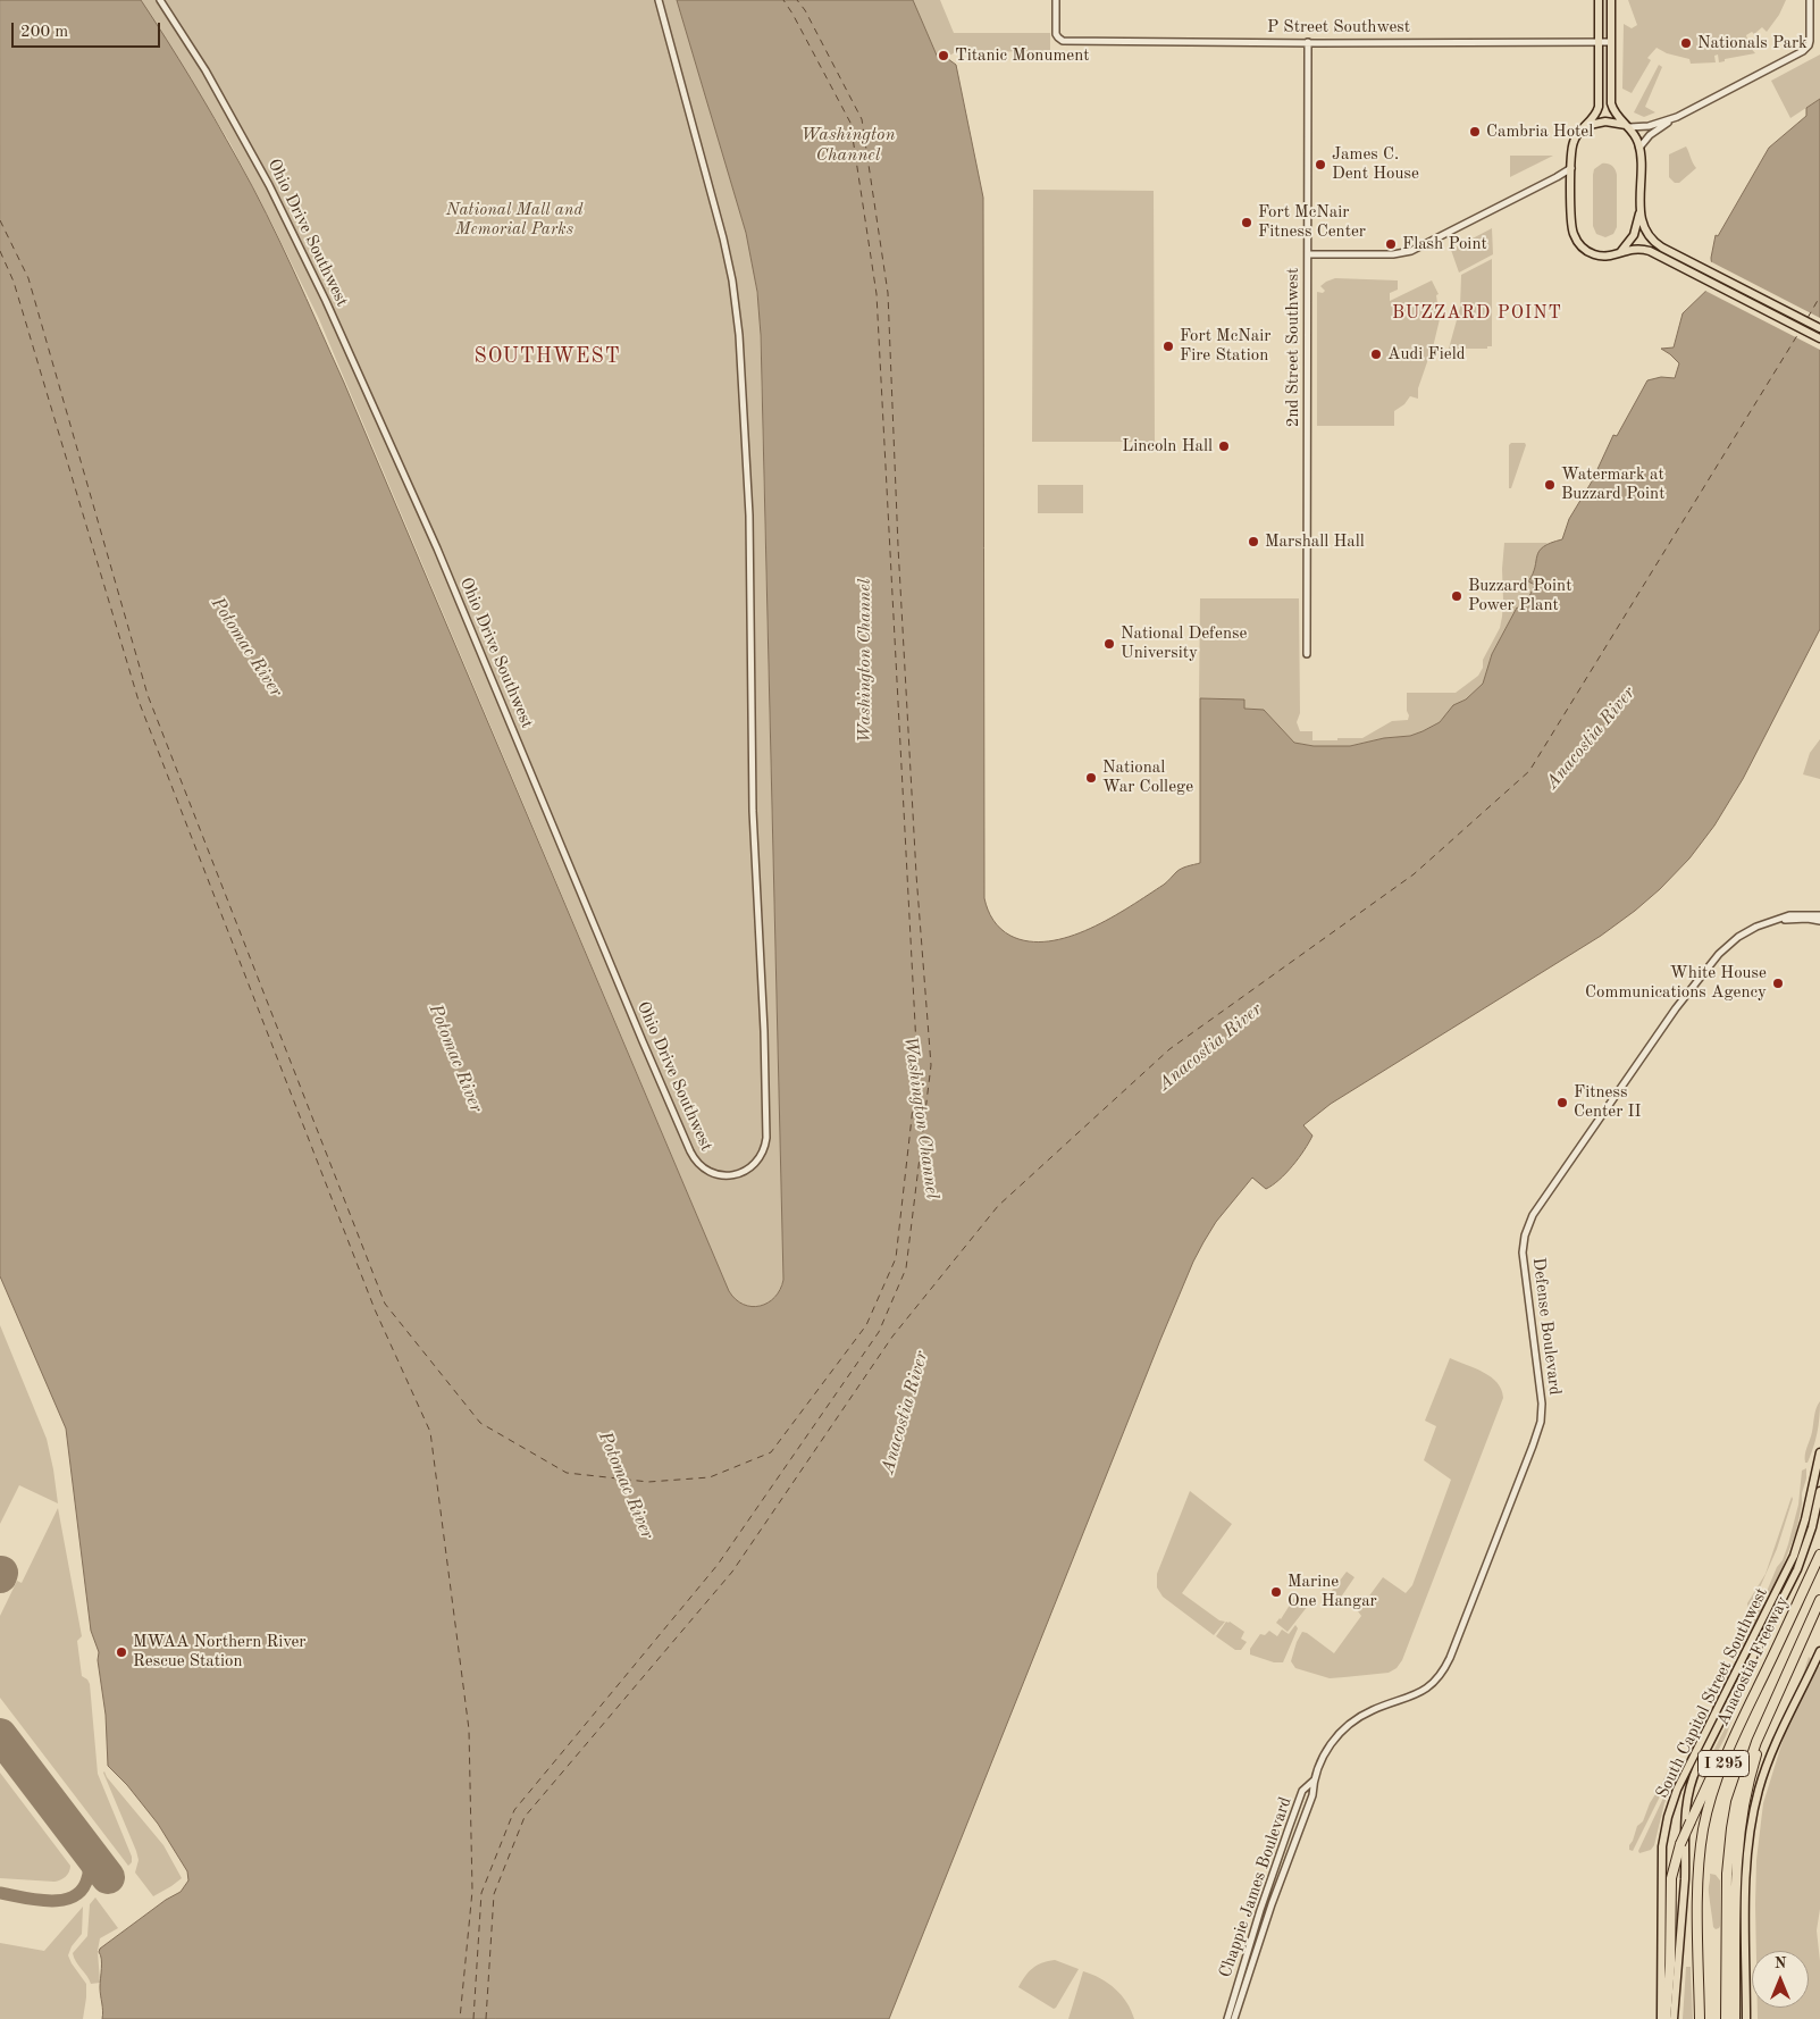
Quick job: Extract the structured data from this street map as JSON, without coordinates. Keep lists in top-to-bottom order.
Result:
{
  "streets": {
    "highway": ["Anacostia Freeway", "I 295"],
    "main road": ["South Capitol Street Southwest"],
    "street": [
      "P Street Southwest",
      "Ohio Drive Southwest",
      "2nd Street Southwest",
      "Defense Boulevard",
      "Chappie James Boulevard"
    ]
  },
  "crossings": [
    ["P Street Southwest", "2nd Street Southwest"],
    ["Defense Boulevard", "Chappie James Boulevard"]
  ],
  "districts": ["BUZZARD POINT", "SOUTHWEST"],
  "water": ["Washington Channel", "Potomac River", "Anacostia River"],
  "parks": ["National Mall and Memorial Parks"],
  "places": [
    "Nationals Park",
    "Titanic Monument",
    "Cambria Hotel",
    "James C. Dent House",
    "Fort McNair Fitness Center",
    "Flash Point",
    "Fort McNair Fire Station",
    "Audi Field",
    "Lincoln Hall",
    "Watermark at Buzzard Point",
    "Marshall Hall",
    "Buzzard Point Power Plant",
    "National Defense University",
    "National War College",
    "White House Communications Agency",
    "Fitness Center II",
    "Marine One Hangar",
    "MWAA Northern River Rescue Station"
  ],
  "scale_bar": "200 m",
  "north": "top"
}
